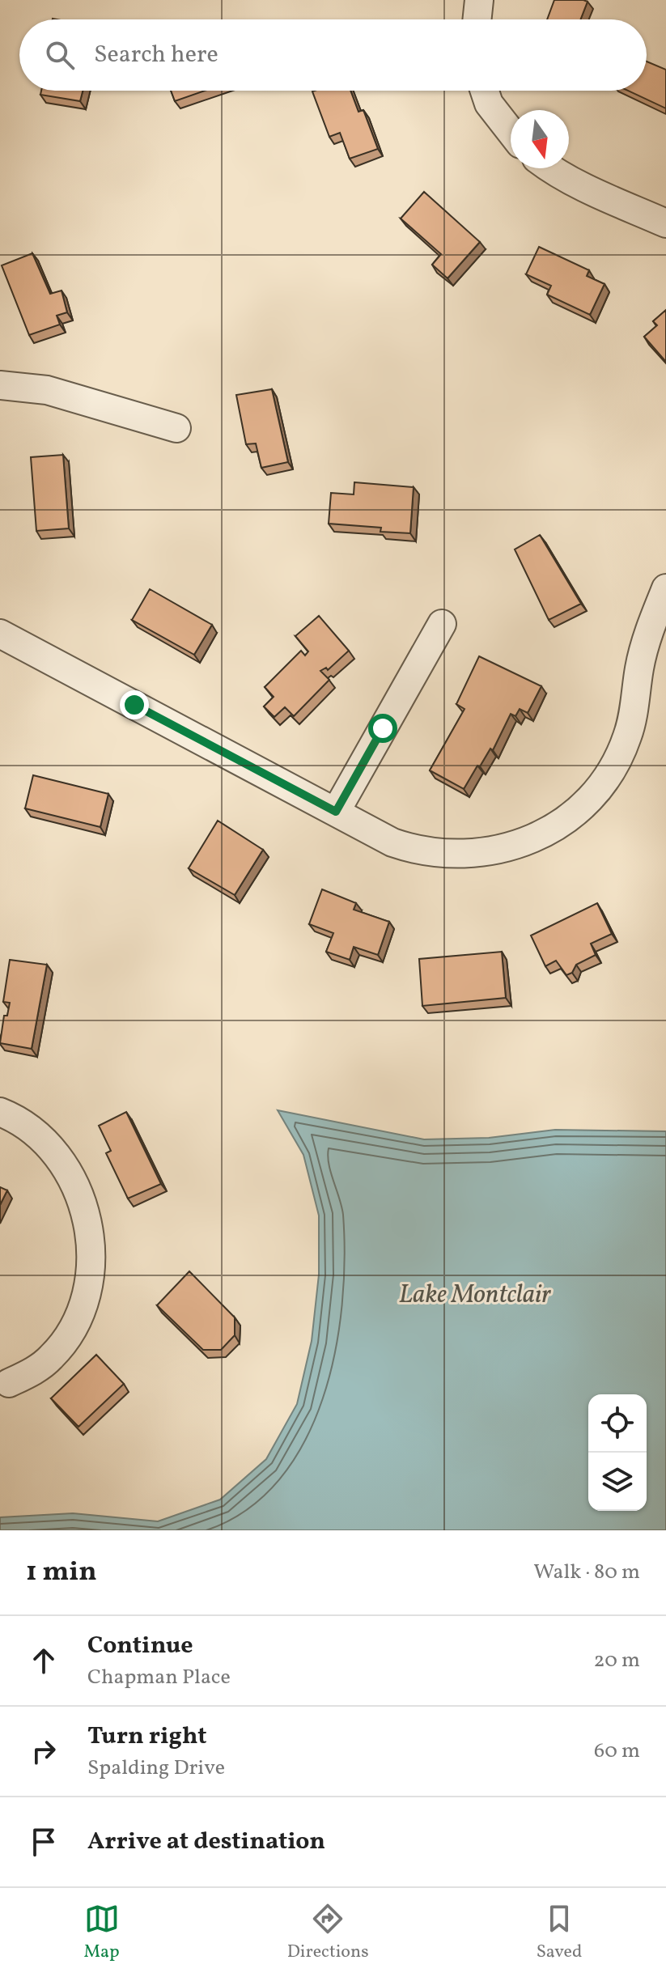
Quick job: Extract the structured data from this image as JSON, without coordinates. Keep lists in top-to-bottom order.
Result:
{
  "water": ["Lake Montclair"],
  "north": "bottom",
  "page": {
    "search": "Search here",
    "heading": ["1 min", "Walk · 80 m"],
    "list": [
      ["Continue", "Chapman Place", "20 m"],
      ["Turn right", "Spalding Drive", "60 m"],
      "Arrive at destination"
    ],
    "nav": ["Map", "Directions", "Saved"]
  }
}
